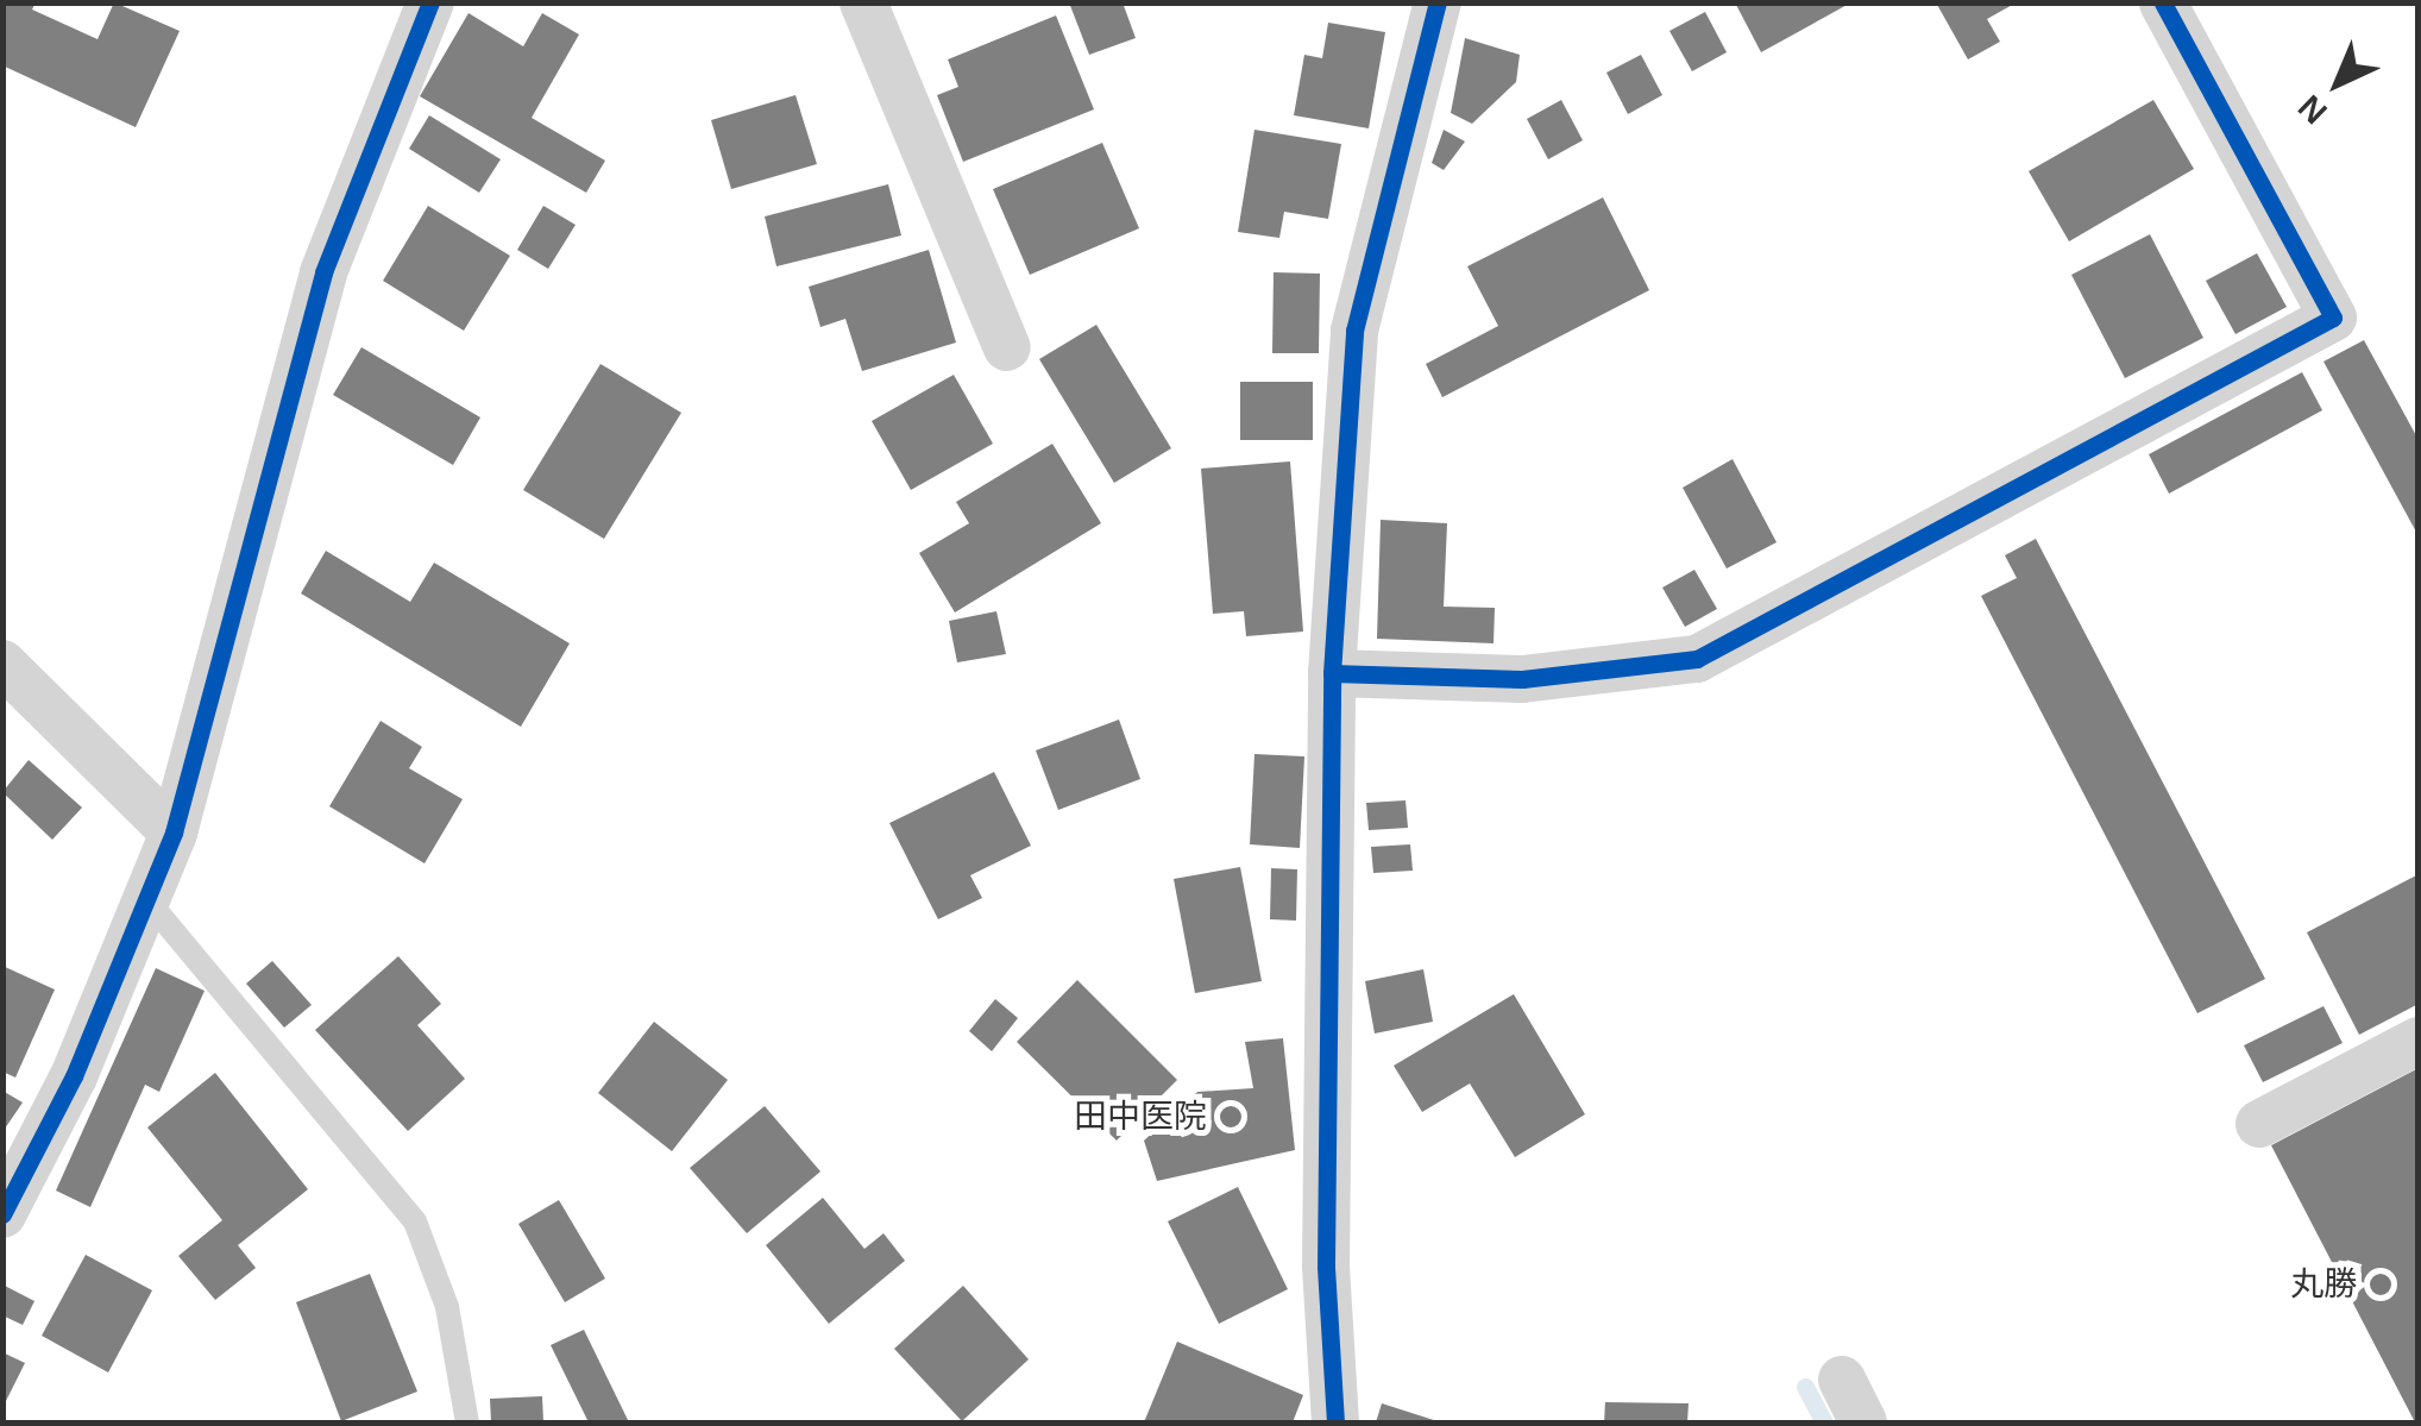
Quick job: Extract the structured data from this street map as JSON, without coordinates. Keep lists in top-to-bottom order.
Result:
{
  "places": ["田中医院", "丸勝"],
  "north": "bottom left"
}
